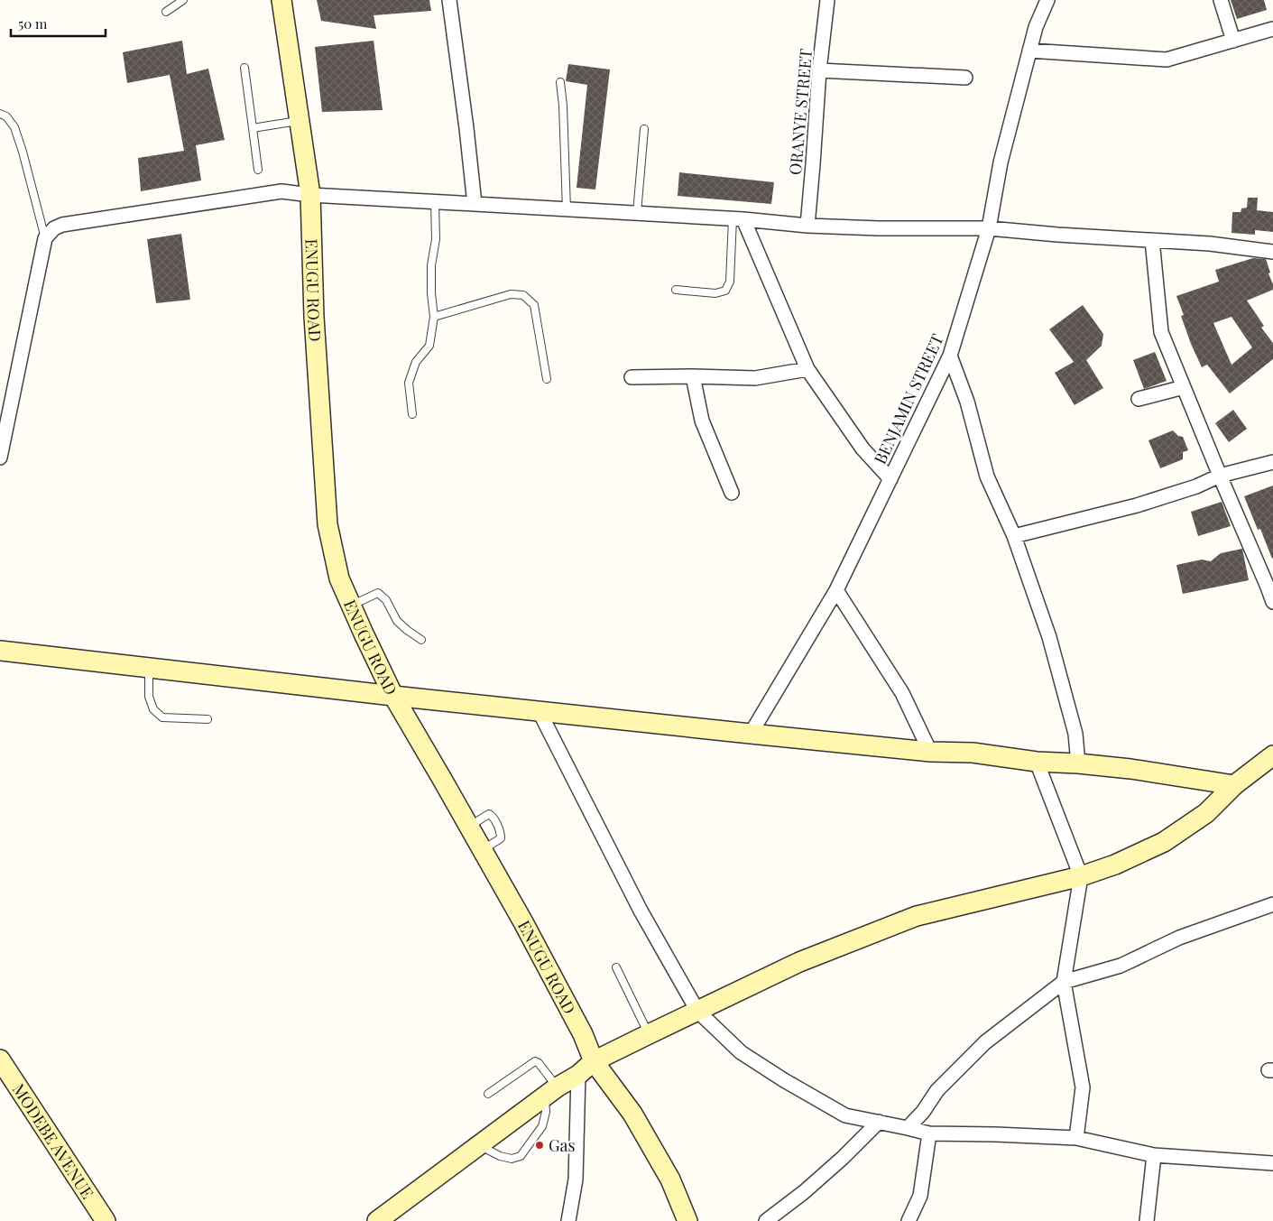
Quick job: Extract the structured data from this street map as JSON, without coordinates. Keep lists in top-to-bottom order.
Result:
{
  "streets": {
    "street": [
      "ORANYE STREET",
      "ENUGU ROAD",
      "BENJAMIN STREET",
      "MODEBE AVENUE"
    ]
  },
  "places": ["Gas"],
  "scale_bar": "50 m"
}
